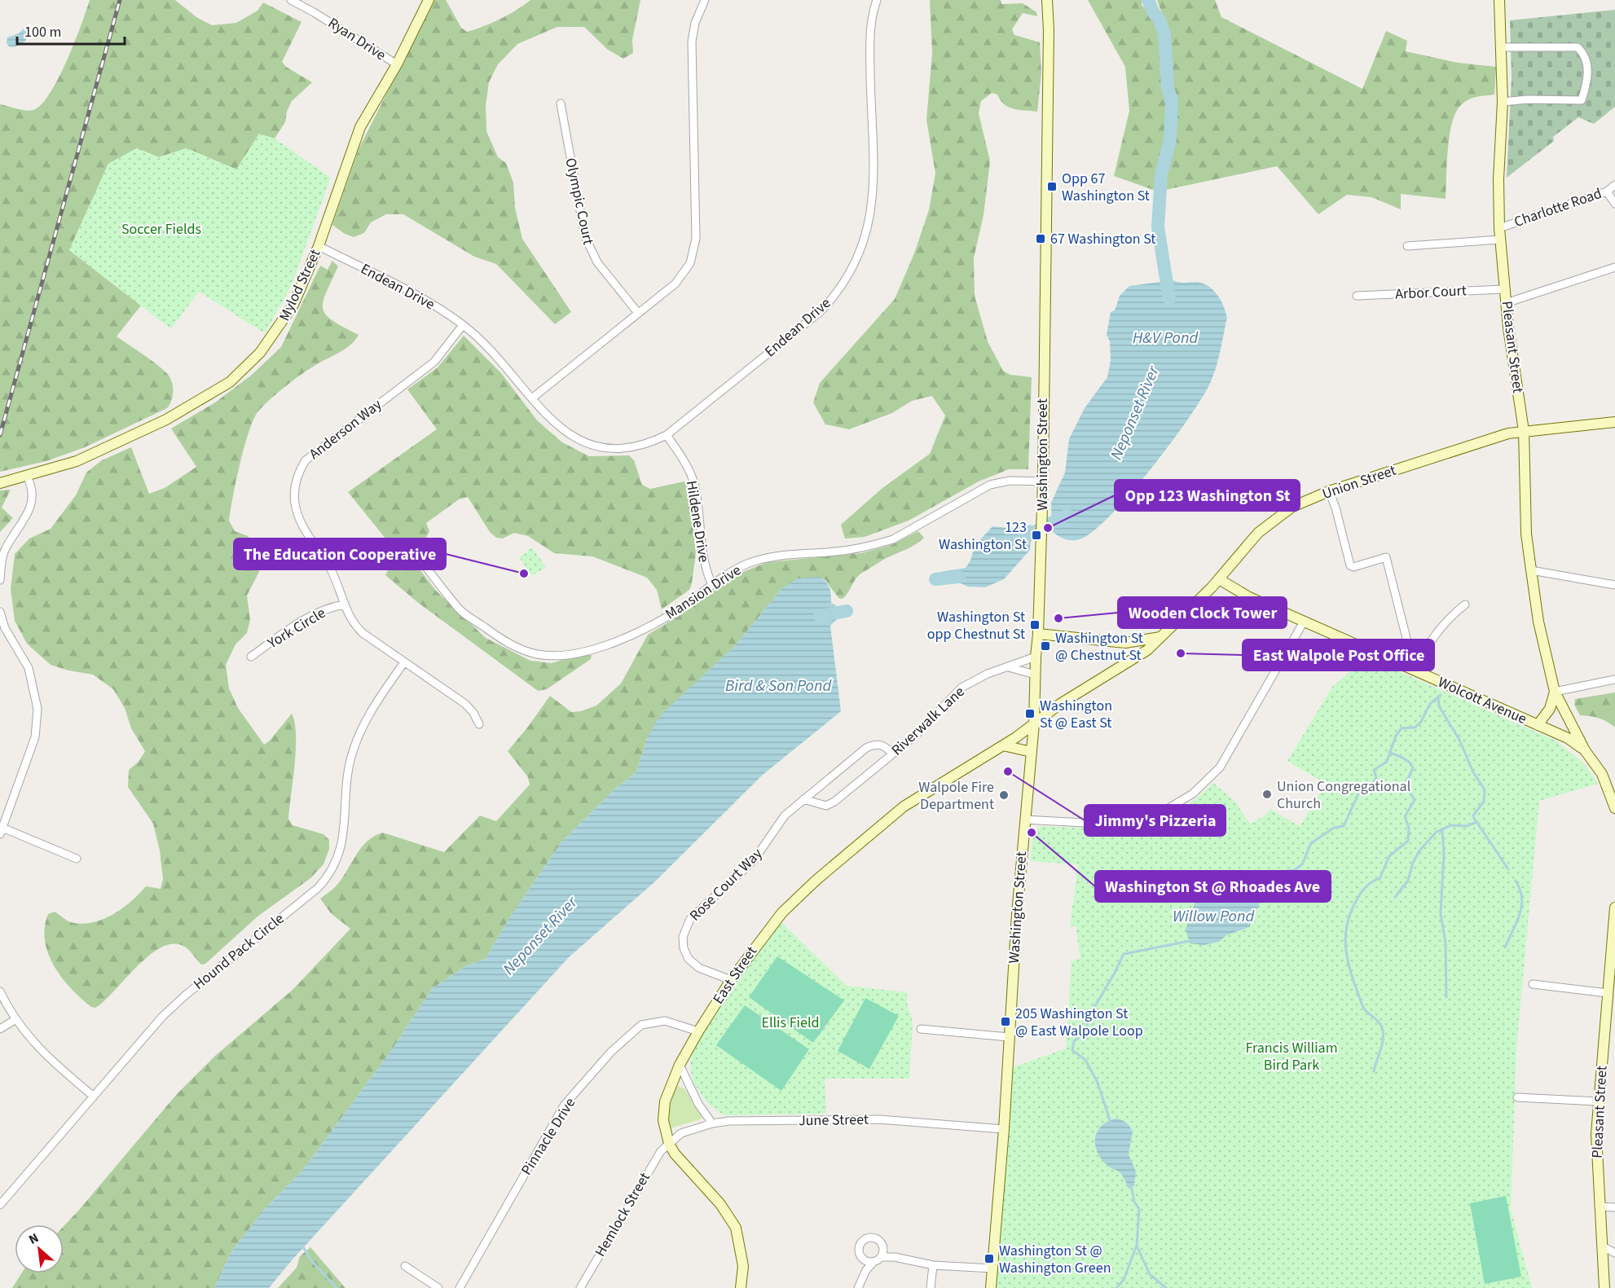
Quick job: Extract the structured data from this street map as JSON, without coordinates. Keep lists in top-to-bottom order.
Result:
{
  "streets": {
    "street": [
      "Ryan Drive",
      "Olympic Court",
      "Charlotte Road",
      "Mylod Street",
      "Endean Drive",
      "Arbor Court",
      "Pleasant Street",
      "Anderson Way",
      "Washington Street",
      "Union Street",
      "Hildene Drive",
      "Mansion Drive",
      "York Circle",
      "Wolcott Avenue",
      "Riverwalk Lane",
      "Rose Court Way",
      "Hound Pack Circle",
      "East Street",
      "June Street",
      "Pinnacle Drive",
      "Hemlock Street"
    ]
  },
  "crossings": [
    ["Ryan Drive", "Mylod Street"],
    ["Charlotte Road", "Pleasant Street"],
    ["Mylod Street", "Endean Drive"],
    ["Endean Drive", "Anderson Way"],
    ["Endean Drive", "Hildene Drive"],
    ["Arbor Court", "Pleasant Street"],
    ["Pleasant Street", "Union Street"],
    ["Pleasant Street", "Wolcott Avenue"],
    ["Anderson Way", "York Circle"],
    ["Anderson Way", "Hound Pack Circle"],
    ["Washington Street", "Union Street"],
    ["Washington Street", "Mansion Drive"],
    ["Washington Street", "Riverwalk Lane"],
    ["Washington Street", "East Street"],
    ["Washington Street", "June Street"],
    ["Union Street", "Wolcott Avenue"],
    ["Union Street", "East Street"],
    ["Hildene Drive", "Mansion Drive"],
    ["Riverwalk Lane", "Rose Court Way"],
    ["Rose Court Way", "East Street"],
    ["East Street", "June Street"],
    ["East Street", "Pinnacle Drive"],
    ["East Street", "Hemlock Street"],
    ["June Street", "Hemlock Street"]
  ],
  "water": [
    "H&V Pond",
    "Neponset River",
    "Bird & Son Pond",
    "Willow Pond"
  ],
  "parks": ["Soccer Fields", "Ellis Field", "Francis William Bird Park"],
  "places": {
    "transit": [
      "Opp 67 Washington St",
      "67 Washington St",
      "123 Washington St",
      "Washington St opp Chestnut St",
      "Washington St @ Chestnut St",
      "Washington St @ East St",
      "205 Washington St @ East Walpole Loop",
      "Washington St @ Washington Green"
    ],
    "other": [
      "Opp 123 Washington St",
      "The Education Cooperative",
      "Wooden Clock Tower",
      "East Walpole Post Office",
      "Jimmy's Pizzeria",
      "Union Congregational Church",
      "Walpole Fire Department",
      "Washington St @ Rhoades Ave"
    ]
  },
  "scale_bar": "100 m",
  "north": "top left"
}
